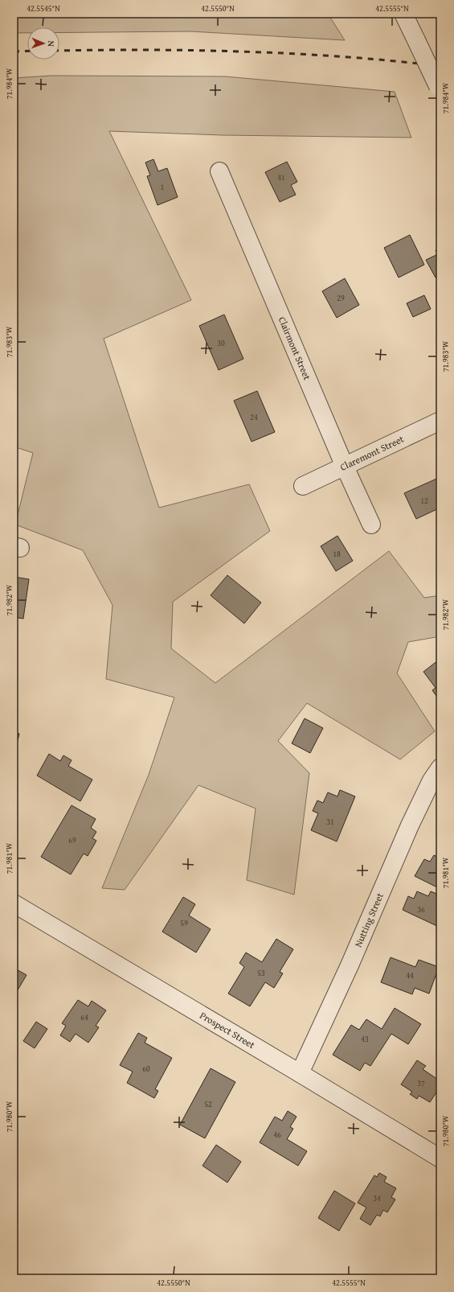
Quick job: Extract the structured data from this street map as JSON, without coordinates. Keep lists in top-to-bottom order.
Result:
{
  "streets": {
    "street": [
      "Clairmont Street",
      "Claremont Street",
      "Nutting Street",
      "Prospect Street"
    ]
  },
  "crossings": [
    ["Clairmont Street", "Claremont Street"],
    ["Nutting Street", "Prospect Street"]
  ],
  "house_numbers": [
    "41",
    "1",
    "29",
    "30",
    "24",
    "12",
    "18",
    "31",
    "69",
    "36",
    "59",
    "53",
    "44",
    "64",
    "43",
    "60",
    "37",
    "52",
    "46",
    "34"
  ],
  "north": "right",
  "coordinates": [
    "42.5545°N",
    "42.5550°N",
    "42.5555°N",
    "71.984°W",
    "71.983°W",
    "71.982°W",
    "71.981°W",
    "71.980°W"
  ]
}
